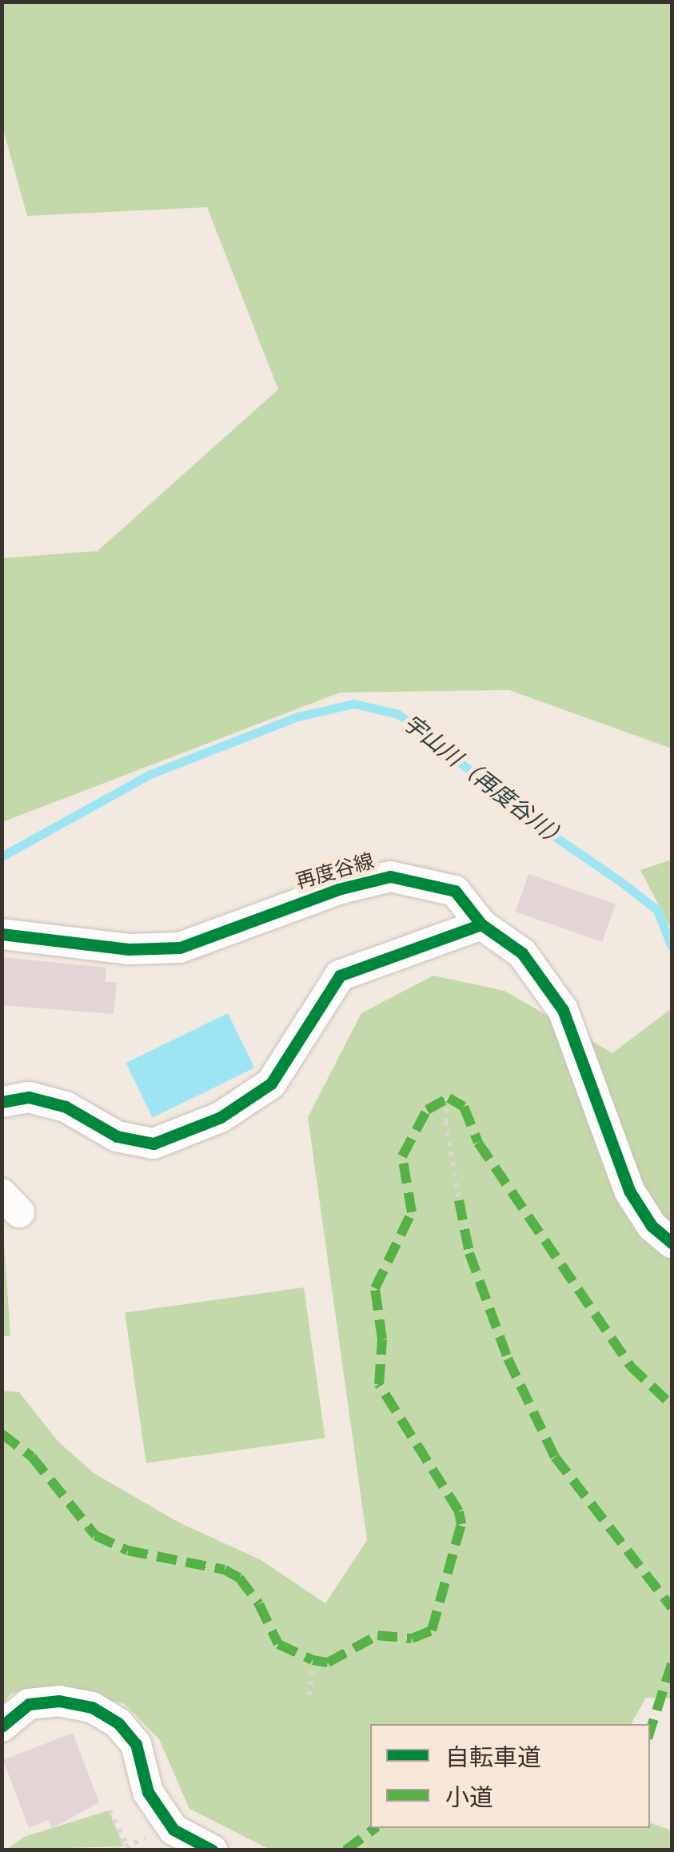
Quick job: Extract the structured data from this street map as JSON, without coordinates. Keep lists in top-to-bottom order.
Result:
{
  "streets": {
    "street": ["再度谷線"]
  },
  "water": ["宇山川（再度谷川）"],
  "legend": ["自転車道", "小道"]
}
